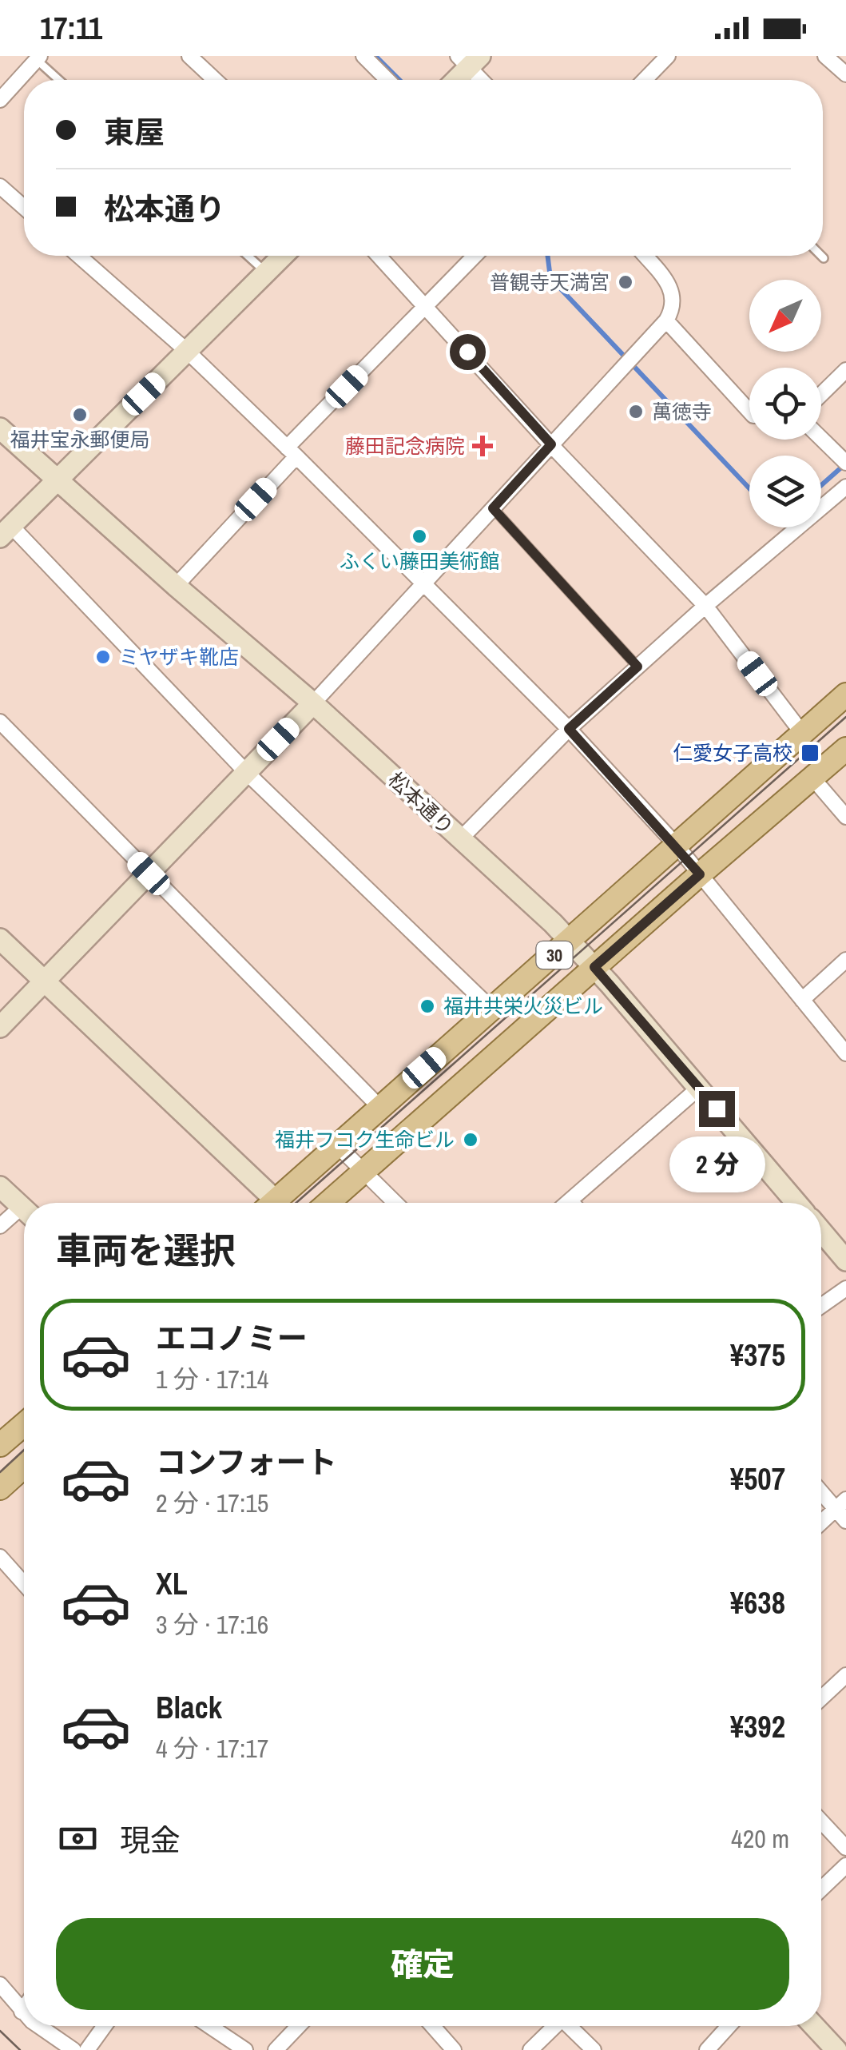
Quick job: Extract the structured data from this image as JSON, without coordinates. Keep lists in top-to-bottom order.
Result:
{
  "streets": {
    "main road": ["30"],
    "street": ["松本通り"]
  },
  "crossings": [
    ["松本通り", "30"]
  ],
  "places": {
    "other": [
      "普観寺天満宮",
      "萬徳寺",
      "福井宝永郵便局",
      "ふくい藤田美術館",
      "ミヤザキ靴店",
      "福井共栄火災ビル",
      "福井フコク生命ビル"
    ],
    "health": ["藤田記念病院"],
    "transit": ["仁愛女子高校"]
  },
  "north": "bottom left",
  "page": {
    "status": "17:11",
    "banner": ["東屋", "松本通り"],
    "bubble": "2 分",
    "heading": "車両を選択",
    "list": [
      {
        "name": "エコノミー",
        "note": "1 分 · 17:14",
        "value": "¥375"
      },
      {
        "name": "コンフォート",
        "note": "2 分 · 17:15",
        "value": "¥507"
      },
      {
        "name": "XL",
        "note": "3 分 · 17:16",
        "value": "¥638"
      },
      {
        "name": "Black",
        "note": "4 分 · 17:17",
        "value": "¥392"
      }
    ],
    "pay": ["現金", "420 m"],
    "buttons": "確定"
  }
}
